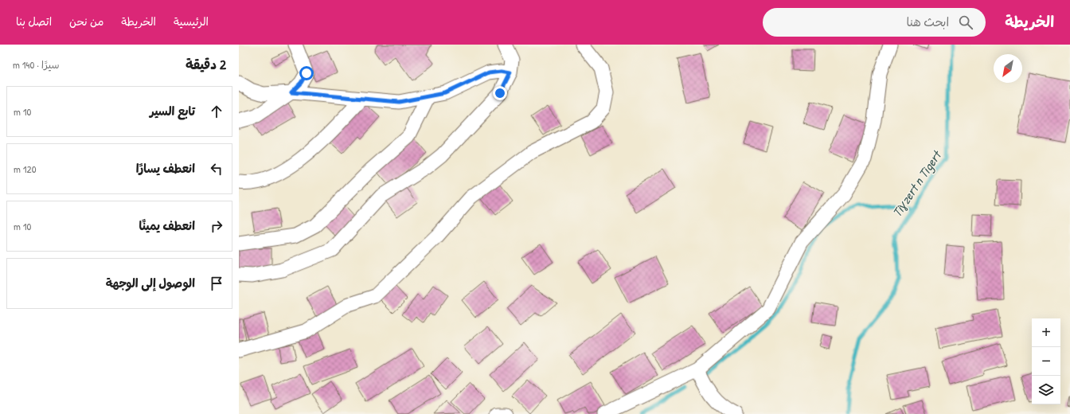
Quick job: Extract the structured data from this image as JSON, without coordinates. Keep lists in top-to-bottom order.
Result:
{
  "water": ["Tiɣzert n Tigert"],
  "north": "bottom left",
  "page": {
    "header": "الخريطة",
    "search": "ابحث هنا",
    "nav": [
      "الرئيسية",
      "الخريطة",
      "من نحن",
      "اتصل بنا"
    ],
    "heading": ["2 دقيقة", "سيرًا · 140 m"],
    "list": [
      ["تابع السير", "10 m"],
      ["انعطف يسارًا", "120 m"],
      ["انعطف يمينًا", "10 m"],
      "الوصول إلى الوجهة"
    ],
    "map_buttons": ["+", "−"]
  }
}
